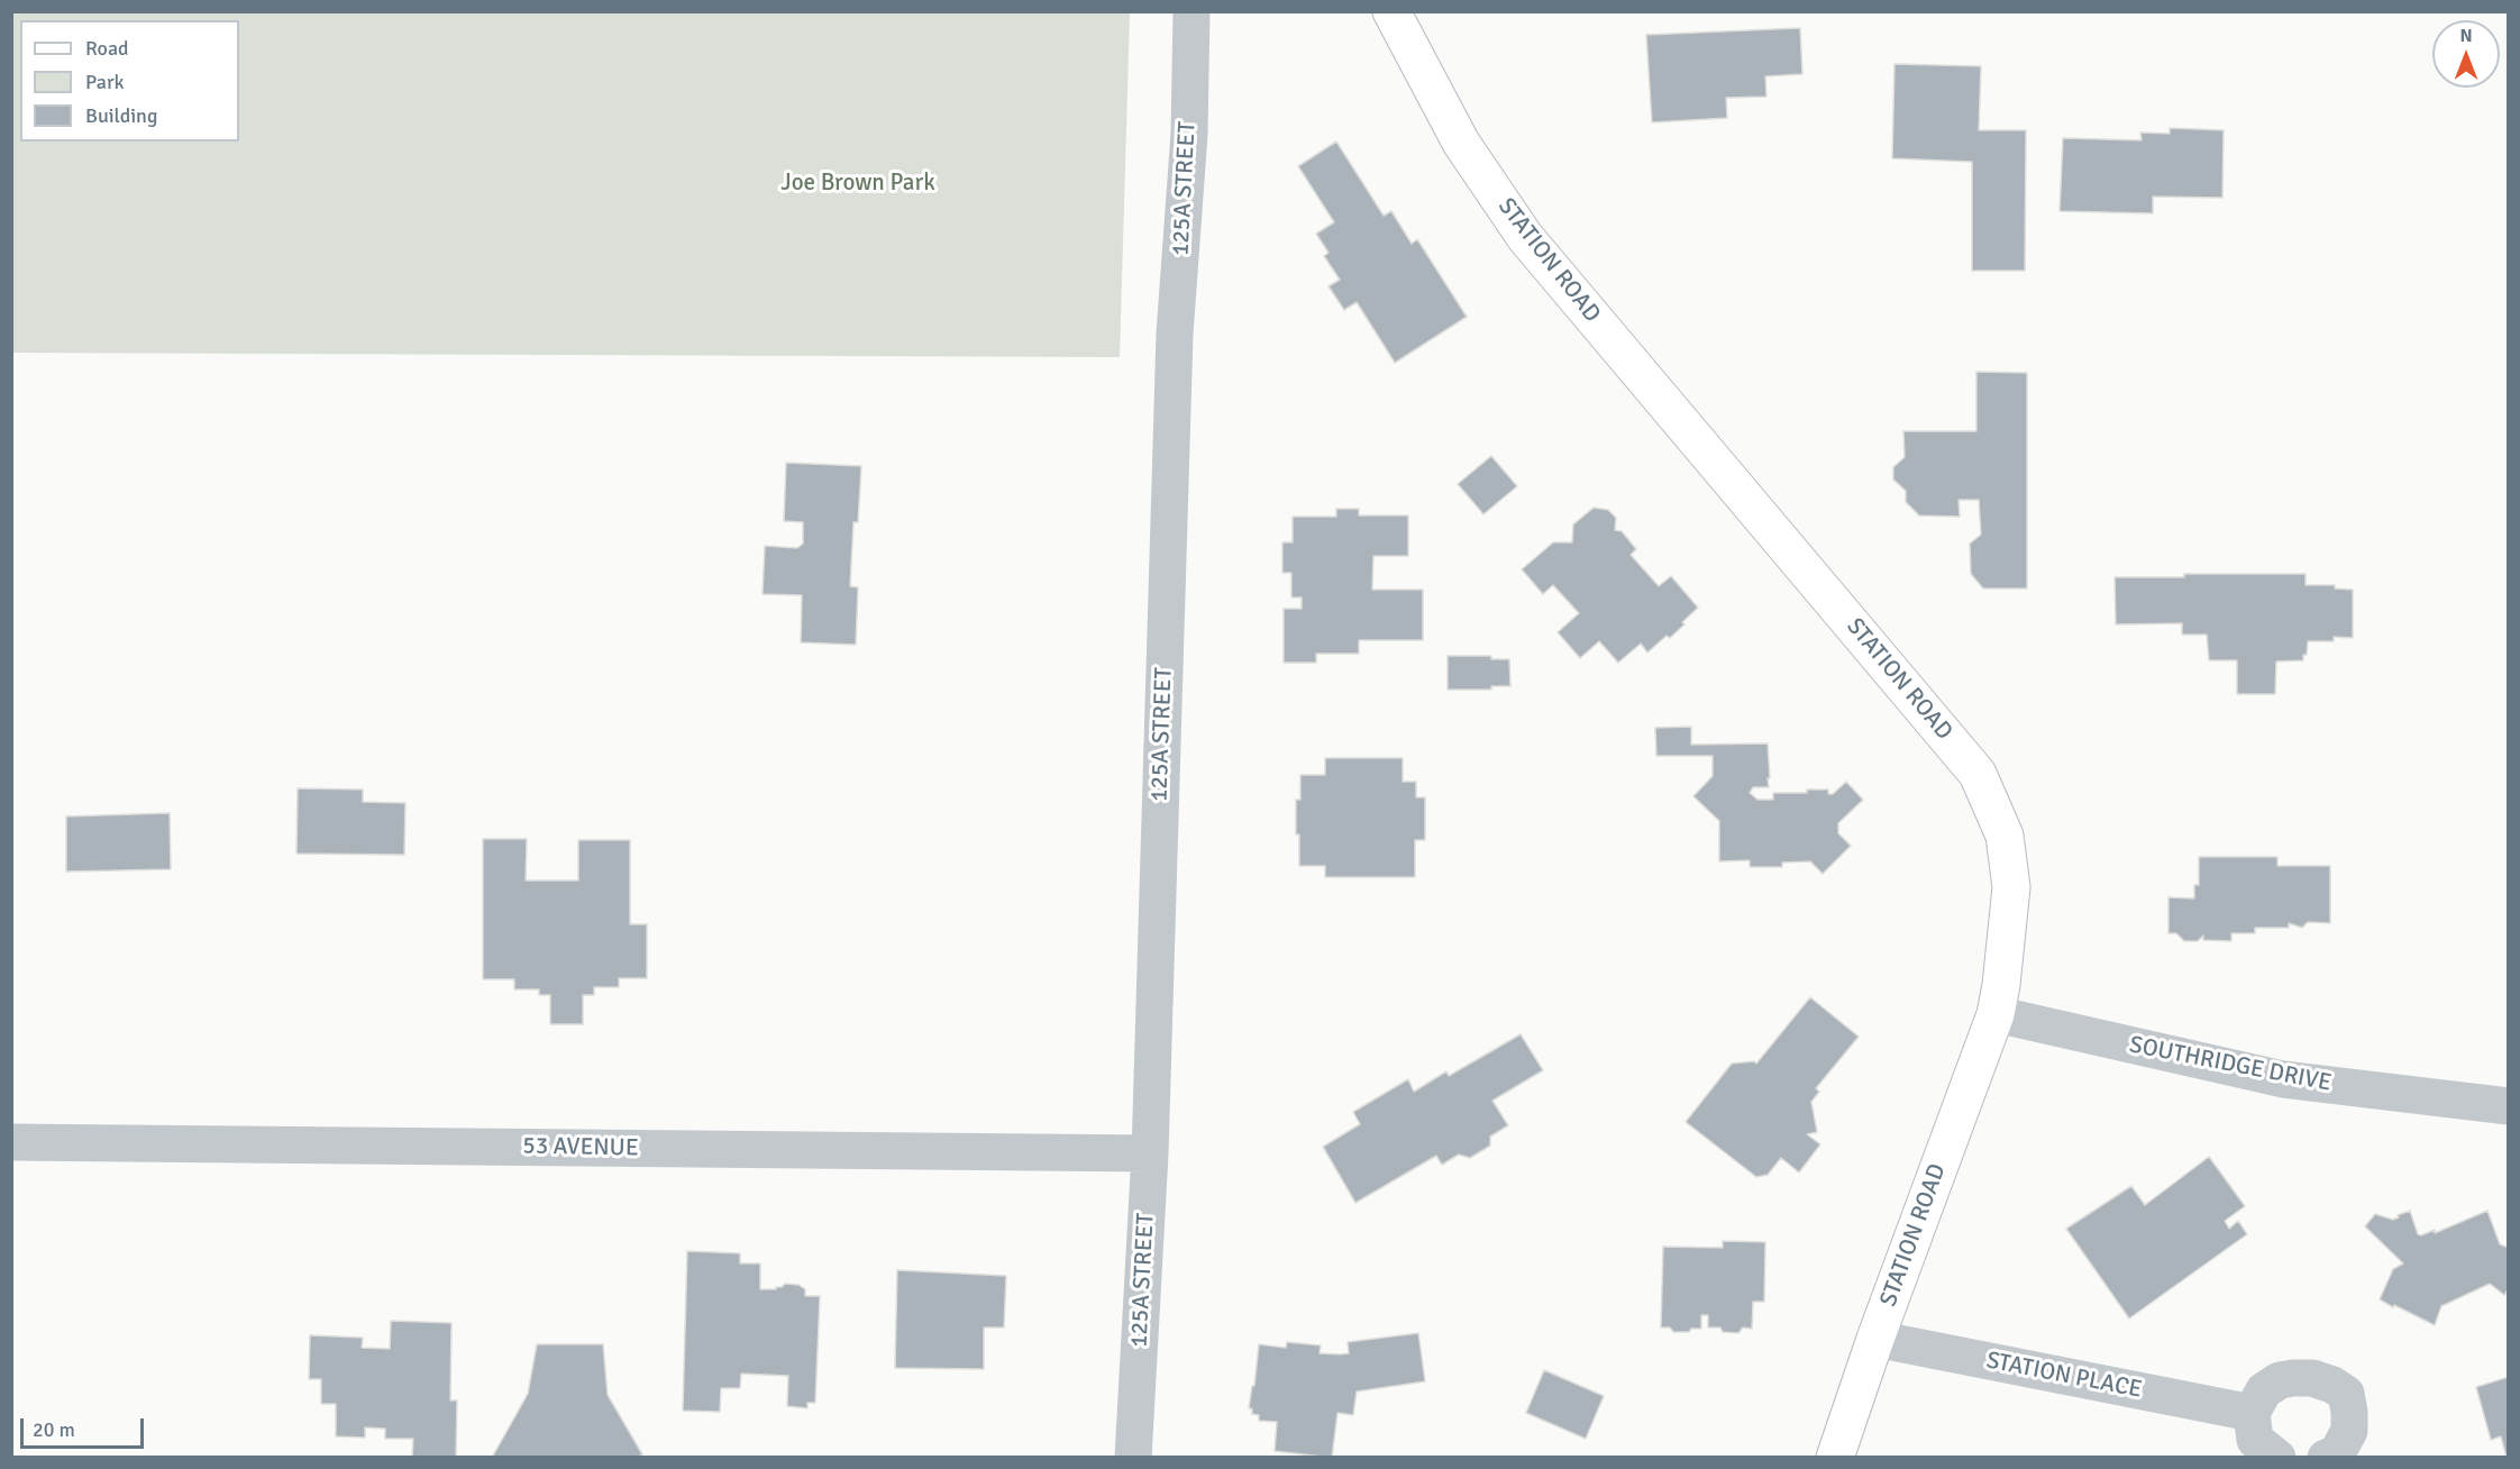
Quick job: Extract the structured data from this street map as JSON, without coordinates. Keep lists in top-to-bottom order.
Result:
{
  "streets": {
    "street": [
      "125A STREET",
      "STATION ROAD",
      "SOUTHRIDGE DRIVE",
      "53 AVENUE",
      "STATION PLACE"
    ]
  },
  "crossings": [
    ["125A STREET", "53 AVENUE"],
    ["STATION ROAD", "SOUTHRIDGE DRIVE"],
    ["STATION ROAD", "STATION PLACE"]
  ],
  "parks": ["Joe Brown Park"],
  "legend": ["Road", "Park", "Building"],
  "scale_bar": "20 m",
  "north": "top"
}
